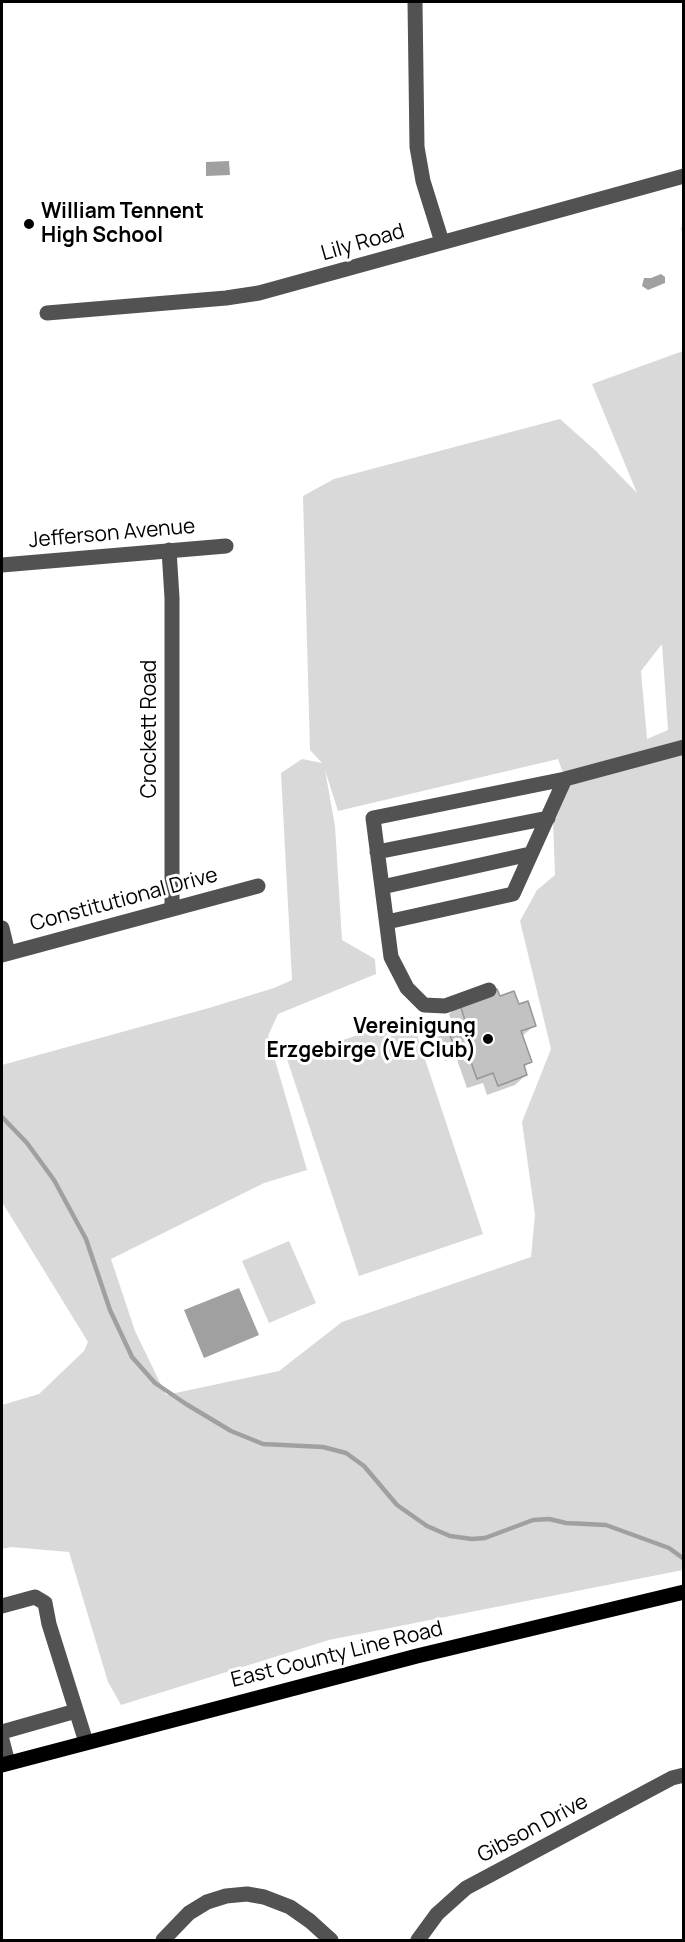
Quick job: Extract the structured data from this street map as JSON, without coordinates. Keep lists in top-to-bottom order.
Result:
{
  "streets": {
    "main road": ["East County Line Road"],
    "street": [
      "Lily Road",
      "Jefferson Avenue",
      "Crockett Road",
      "Constitutional Drive",
      "Gibson Drive"
    ]
  },
  "crossings": [
    ["Jefferson Avenue", "Crockett Road"],
    ["Crockett Road", "Constitutional Drive"]
  ],
  "places": ["William Tennent High School", "Vereinigung Erzgebirge (VE Club)"]
}
